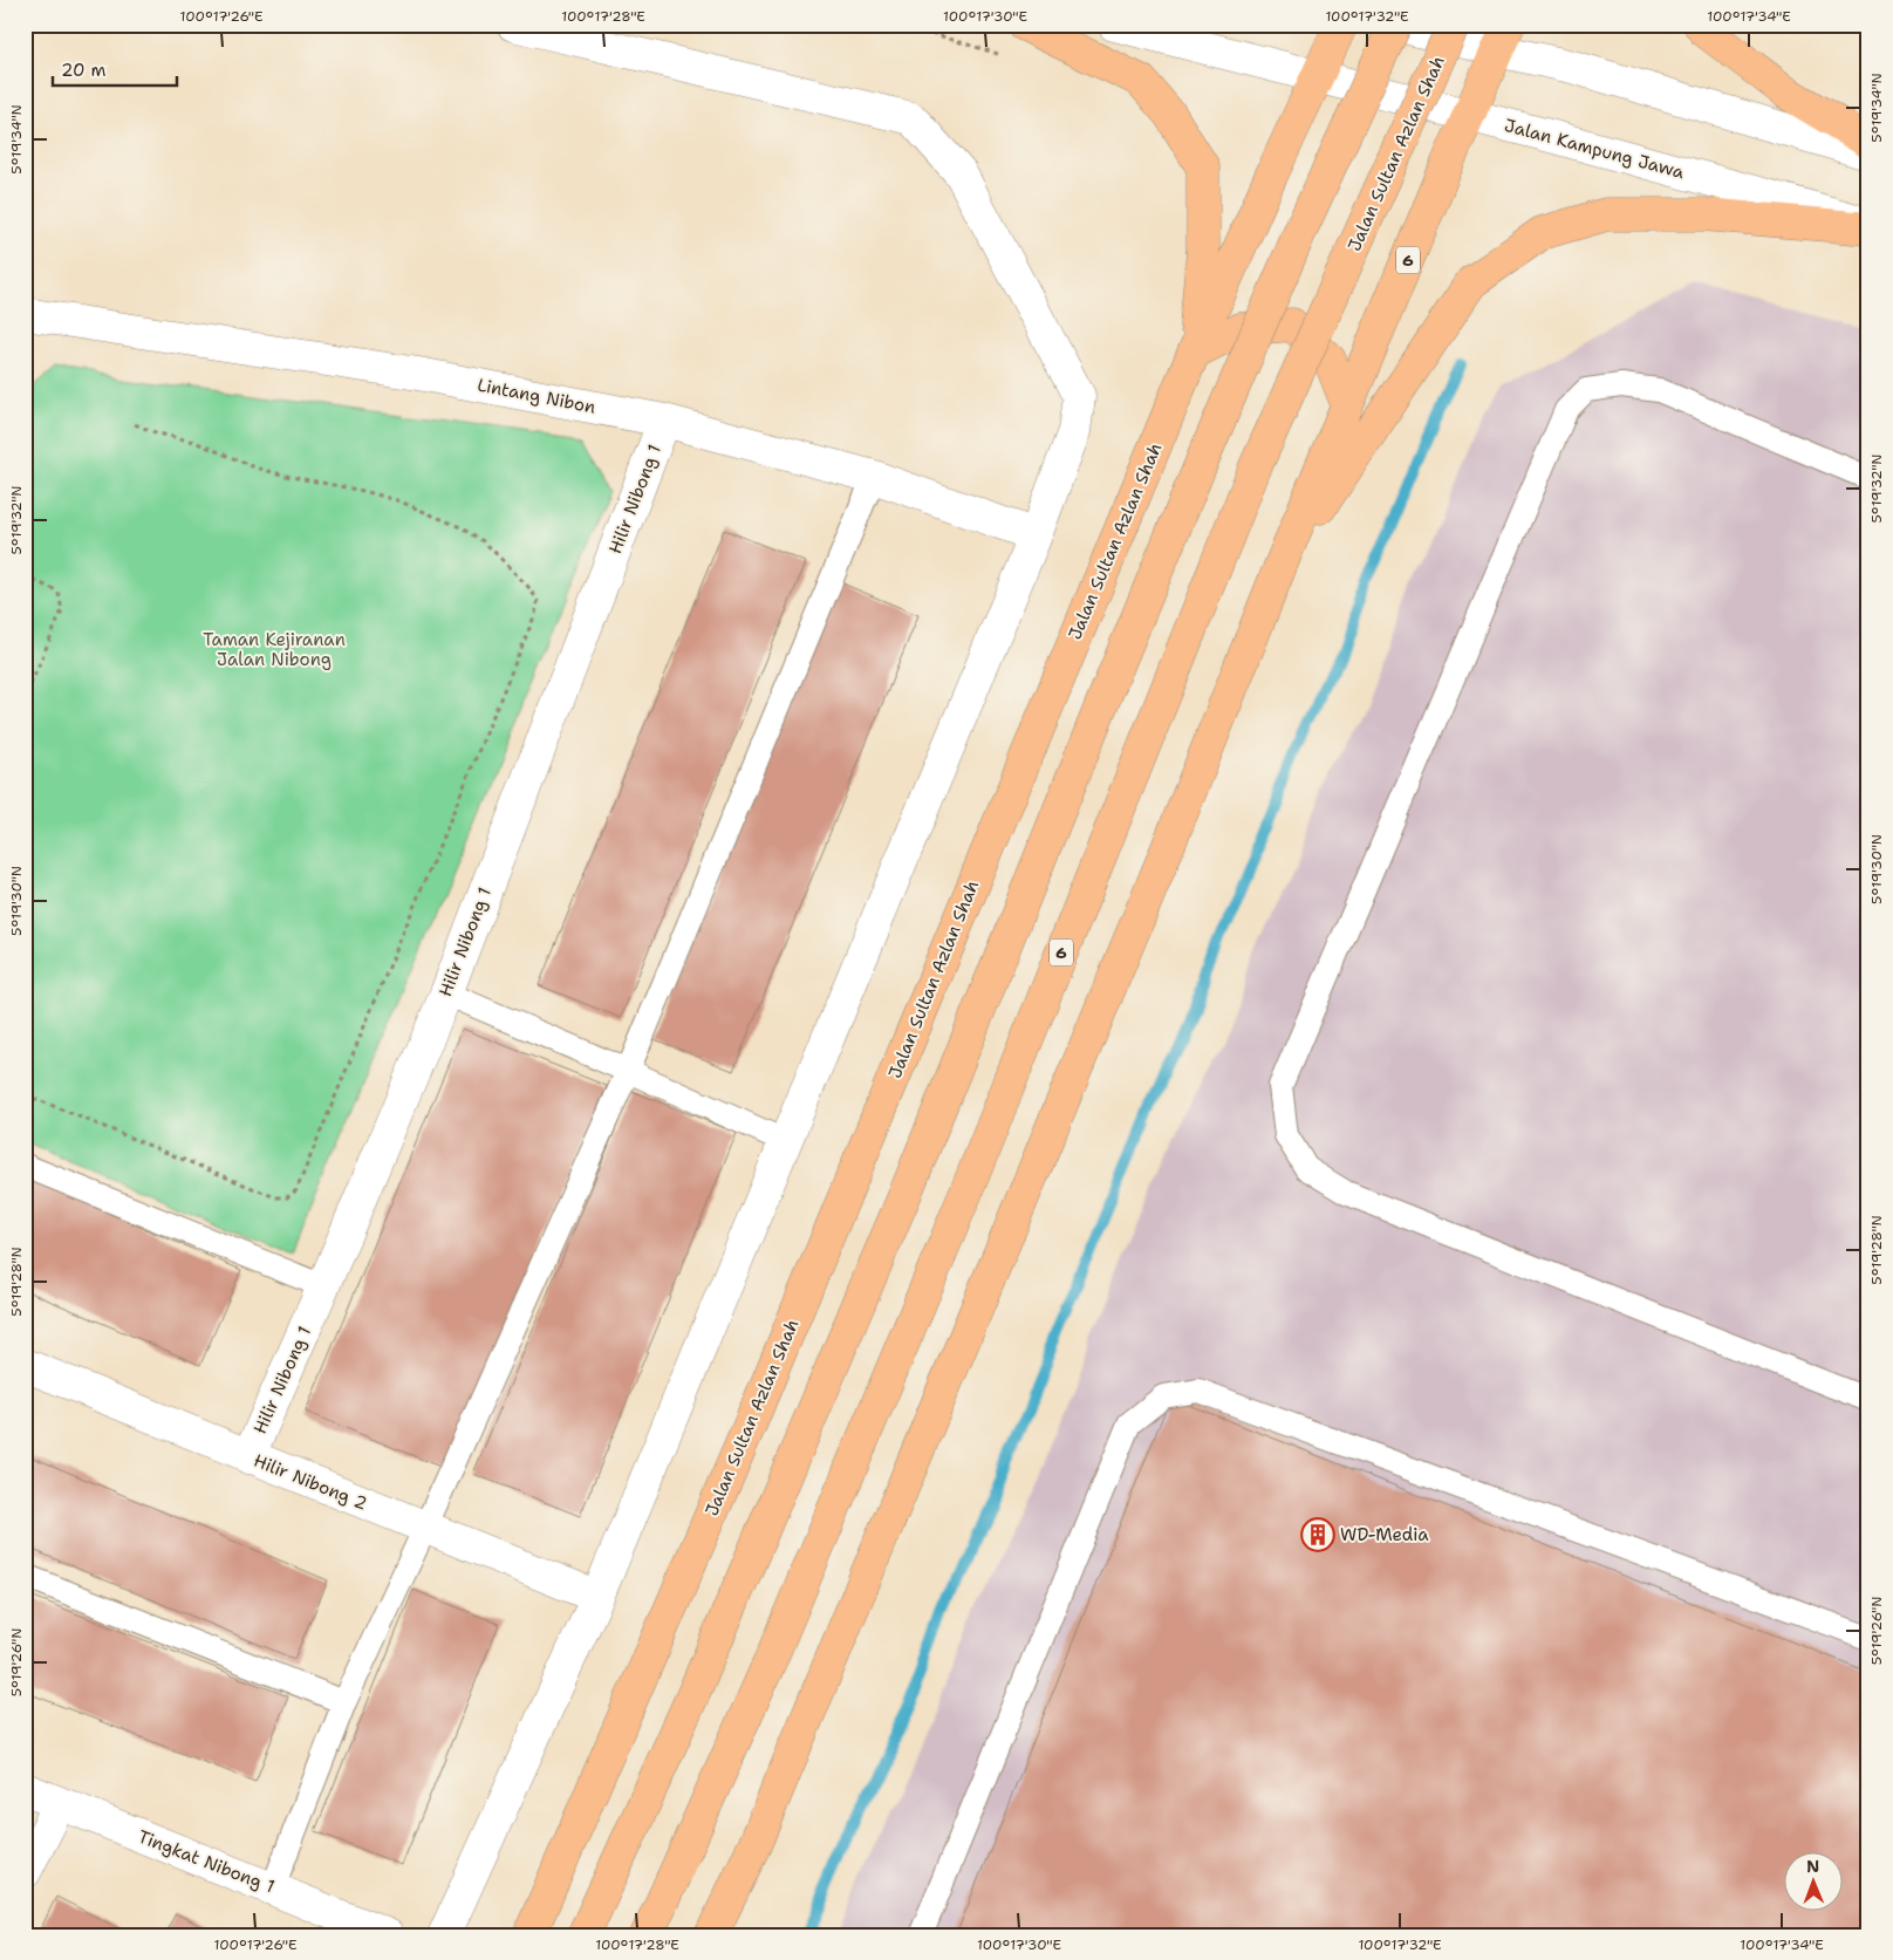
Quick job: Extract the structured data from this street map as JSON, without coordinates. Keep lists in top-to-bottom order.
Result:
{
  "streets": {
    "main road": ["Jalan Sultan Azlan Shah", "6"],
    "street": [
      "Jalan Kampung Jawa",
      "Lintang Nibon",
      "Hilir Nibong 1",
      "Hilir Nibong 2",
      "Tingkat Nibong 1"
    ]
  },
  "crossings": [
    ["Jalan Kampung Jawa", "Jalan Sultan Azlan Shah"],
    ["Jalan Kampung Jawa", "6"],
    ["Lintang Nibon", "Hilir Nibong 1"],
    ["Hilir Nibong 1", "Hilir Nibong 2"]
  ],
  "parks": ["Taman Kejiranan Jalan Nibong"],
  "places": {
    "building": ["WD-Media"]
  },
  "scale_bar": "20 m",
  "north": "top",
  "coordinates": [
    "100°17'26\"E",
    "100°17'28\"E",
    "100°17'30\"E",
    "100°17'32\"E",
    "100°17'34\"E",
    "5°19'34\"N",
    "5°19'32\"N",
    "5°19'30\"N",
    "5°19'28\"N",
    "5°19'26\"N"
  ]
}
